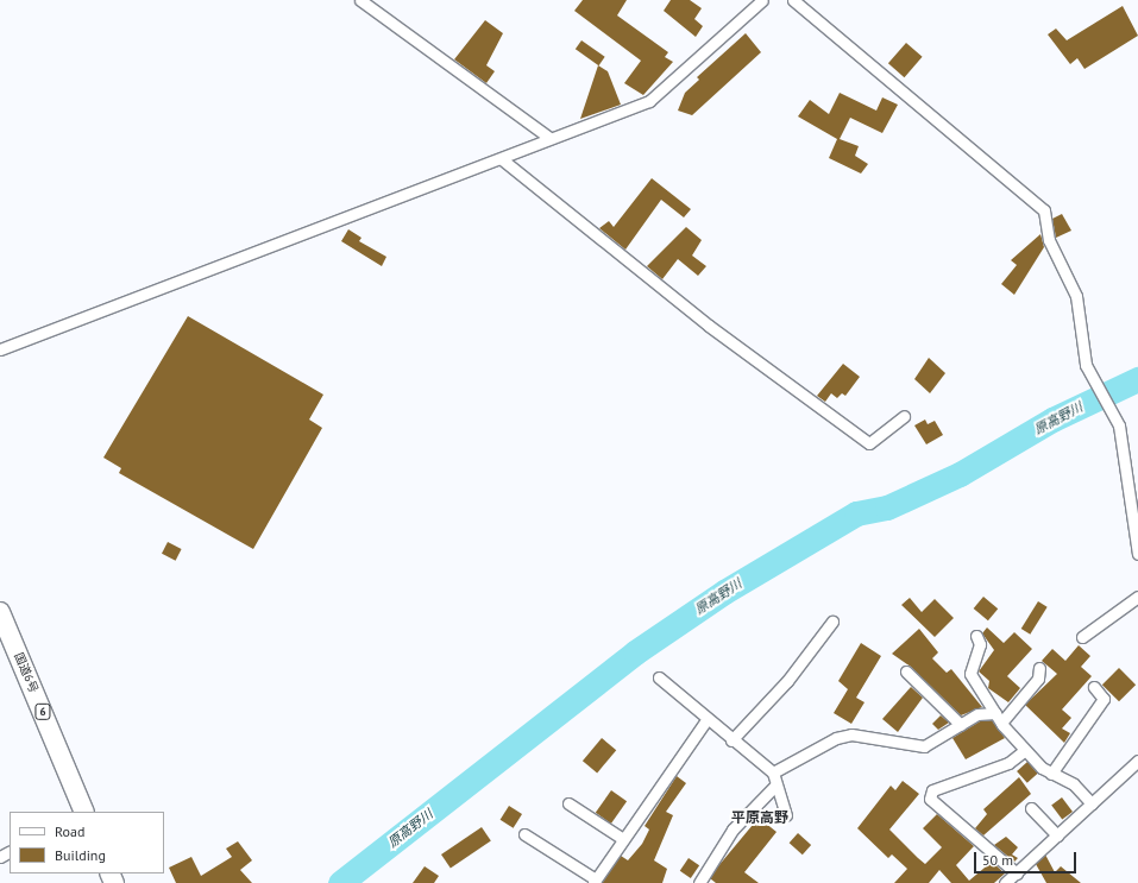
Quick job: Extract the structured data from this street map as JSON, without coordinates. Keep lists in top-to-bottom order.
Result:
{
  "streets": {
    "highway": ["国道6号", "6"]
  },
  "districts": ["平原高野"],
  "water": ["原高野川"],
  "legend": ["Road", "Building"],
  "scale_bar": "50 m"
}
